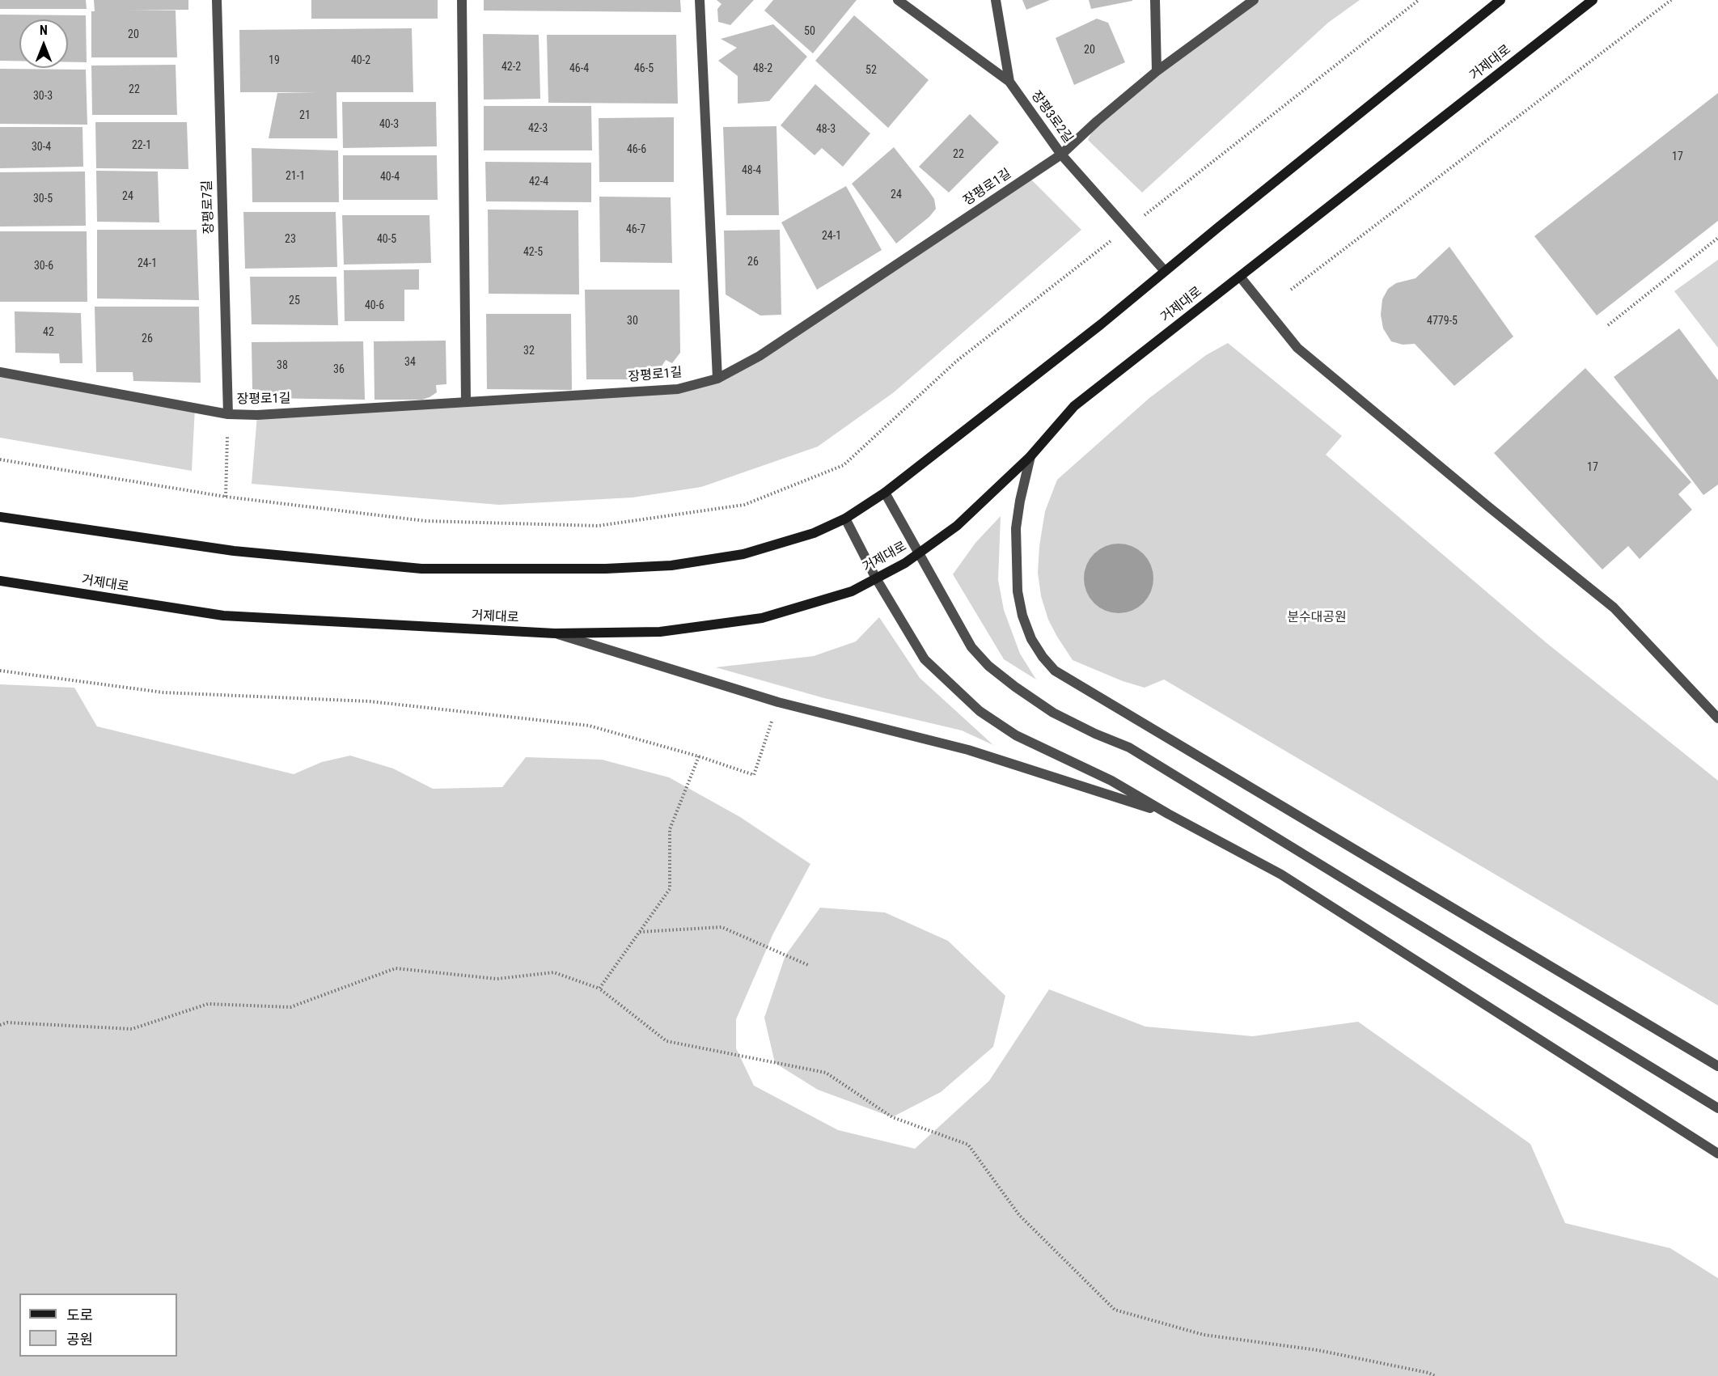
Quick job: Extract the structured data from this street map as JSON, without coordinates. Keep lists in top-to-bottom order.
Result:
{
  "streets": {
    "main road": ["거제대로"],
    "street": ["장평3로2길", "장평로1길", "장평로7길"]
  },
  "crossings": [
    ["장평3로2길", "장평로1길"],
    ["장평로1길", "장평로7길"]
  ],
  "parks": ["분수대공원"],
  "house_numbers": [
    "50",
    "20",
    "20",
    "19",
    "40-2",
    "42-2",
    "46-4",
    "46-5",
    "48-2",
    "52",
    "22",
    "30-3",
    "21",
    "40-3",
    "42-3",
    "48-3",
    "22-1",
    "30-4",
    "46-6",
    "22",
    "17",
    "48-4",
    "21-1",
    "40-4",
    "42-4",
    "24",
    "24",
    "30-5",
    "46-7",
    "24-1",
    "23",
    "40-5",
    "42-5",
    "26",
    "24-1",
    "30-6",
    "25",
    "40-6",
    "30",
    "4779-5",
    "42",
    "26",
    "32",
    "34",
    "38",
    "36",
    "17"
  ],
  "legend": ["도로", "공원"],
  "north": "top"
}
